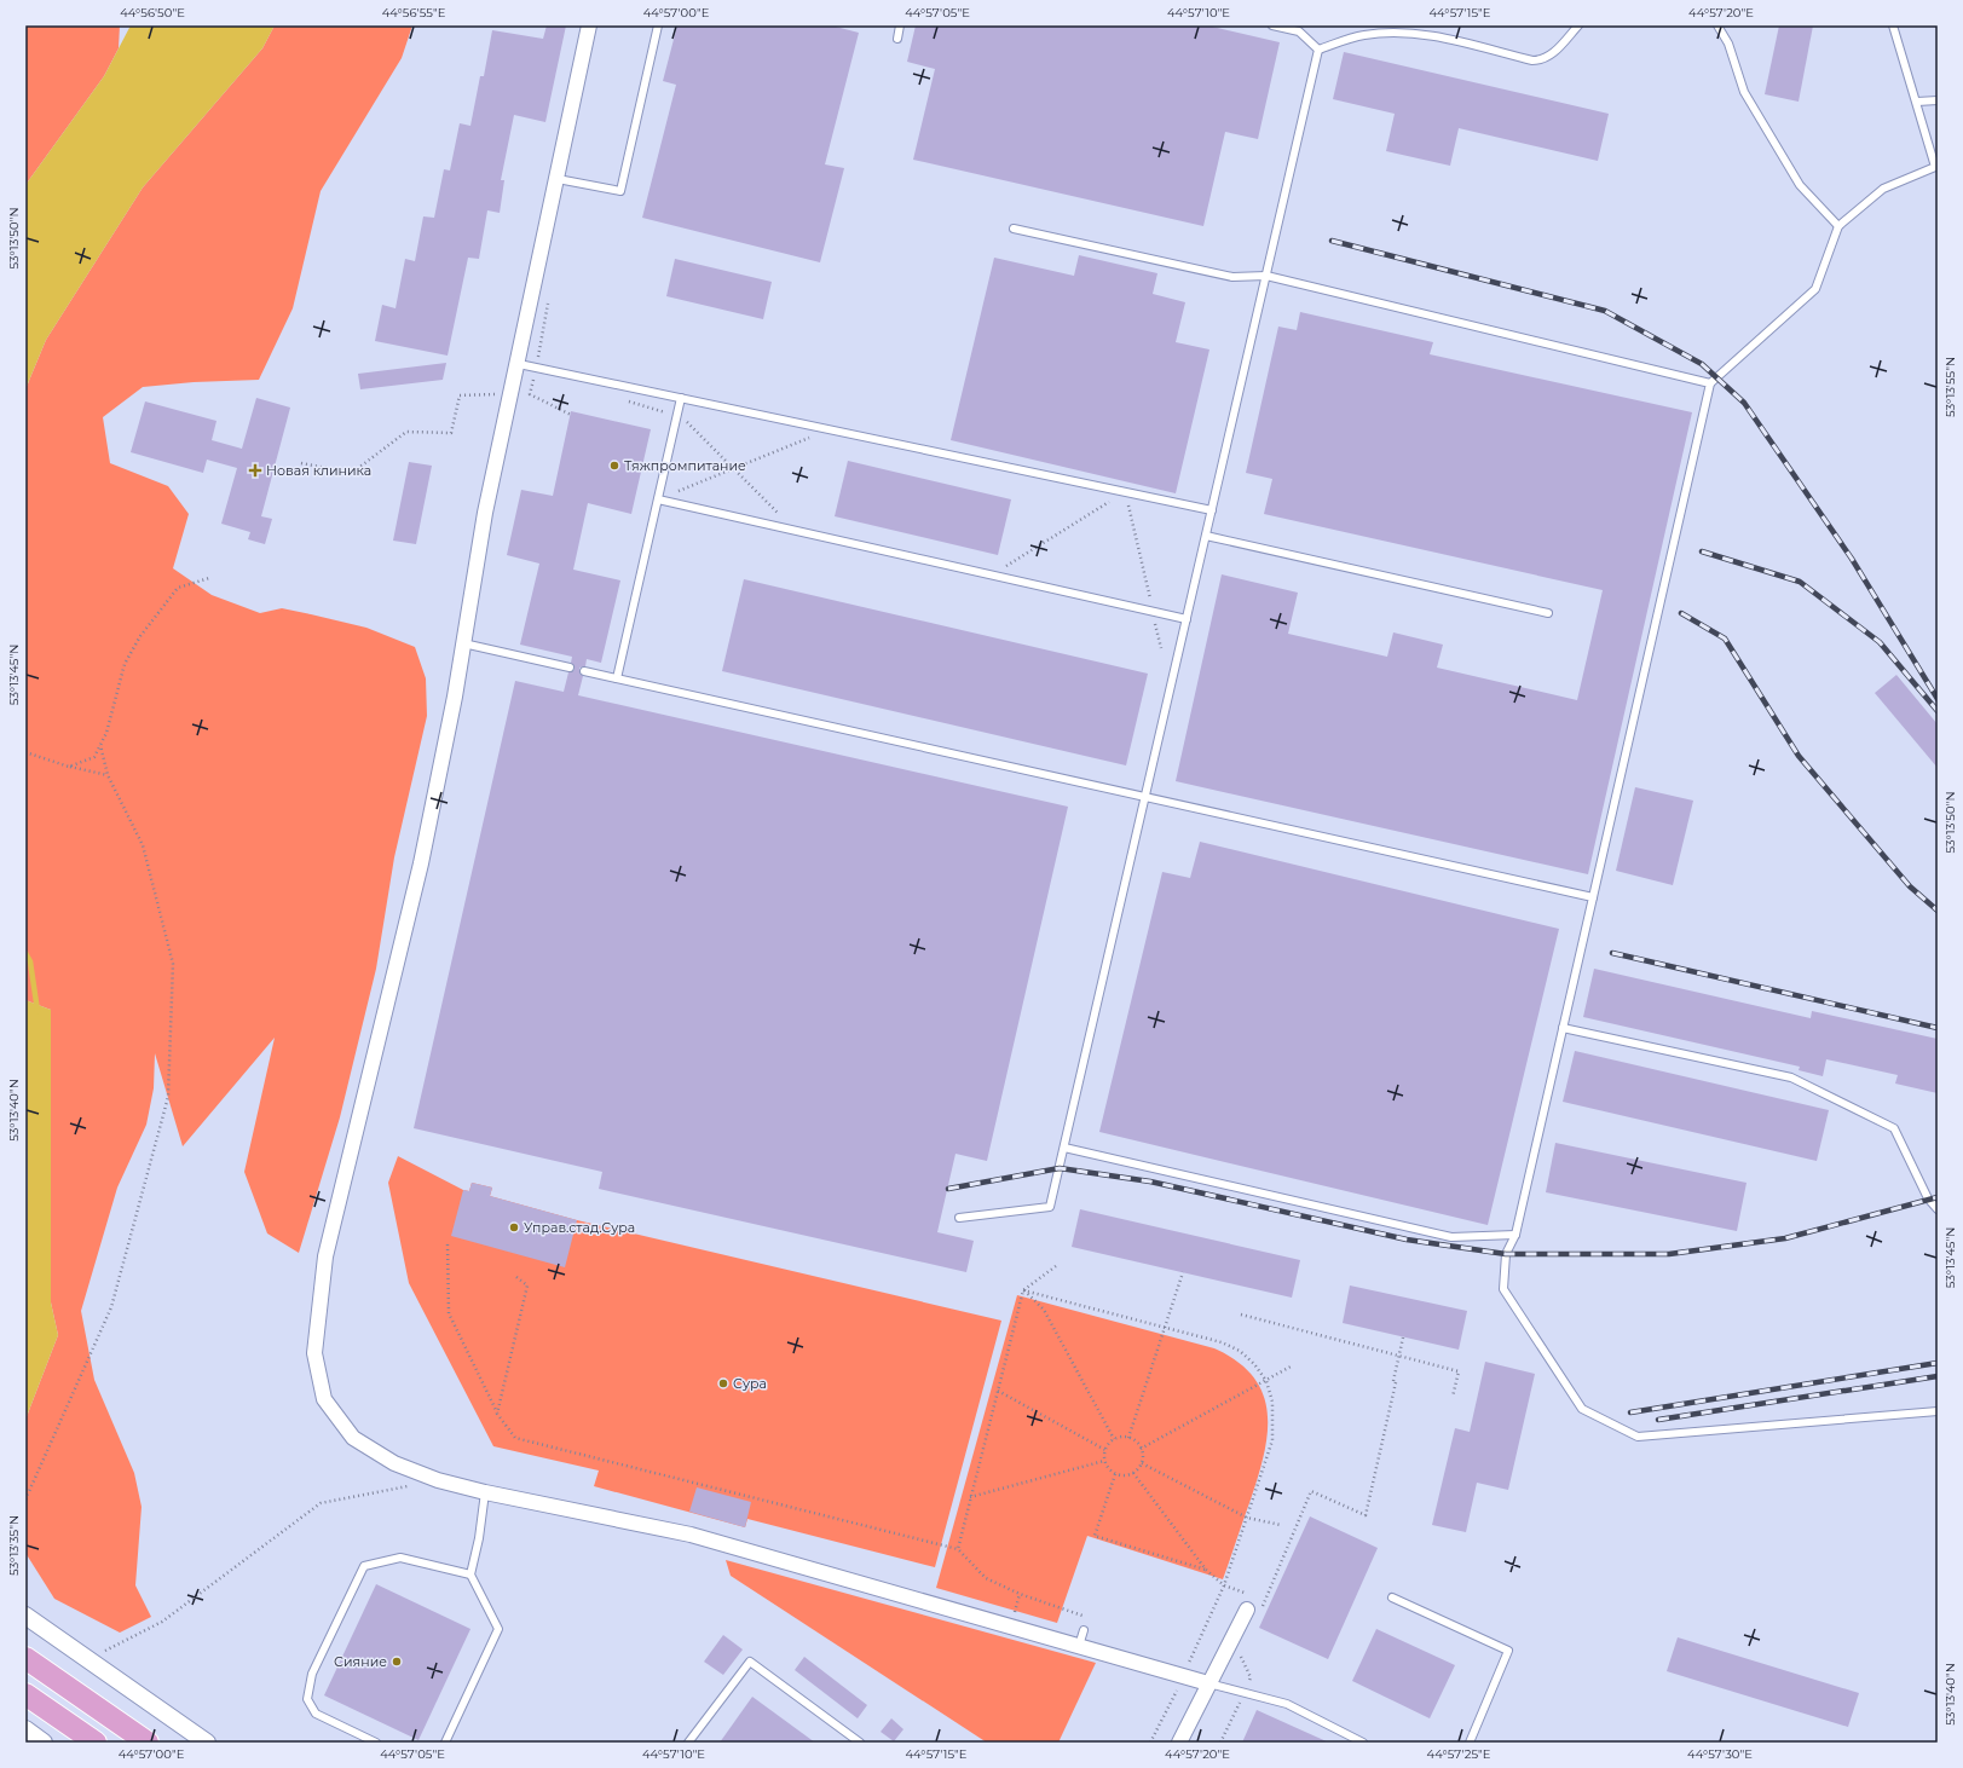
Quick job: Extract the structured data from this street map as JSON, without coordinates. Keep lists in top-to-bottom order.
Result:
{
  "places": {
    "other": [
      "Тяжпромпитание",
      "Управ.стад.Сура",
      "Сура",
      "Сияние"
    ],
    "health": ["Новая клиника"]
  },
  "coordinates": [
    "44°56'50\"E",
    "44°56'55\"E",
    "44°57'00\"E",
    "44°57'05\"E",
    "44°57'10\"E",
    "44°57'15\"E",
    "44°57'20\"E",
    "53°13'50\"N",
    "53°13'55\"N",
    "53°13'45\"N",
    "53°13'40\"N",
    "53°13'35\"N",
    "44°57'25\"E",
    "44°57'30\"E"
  ]
}
